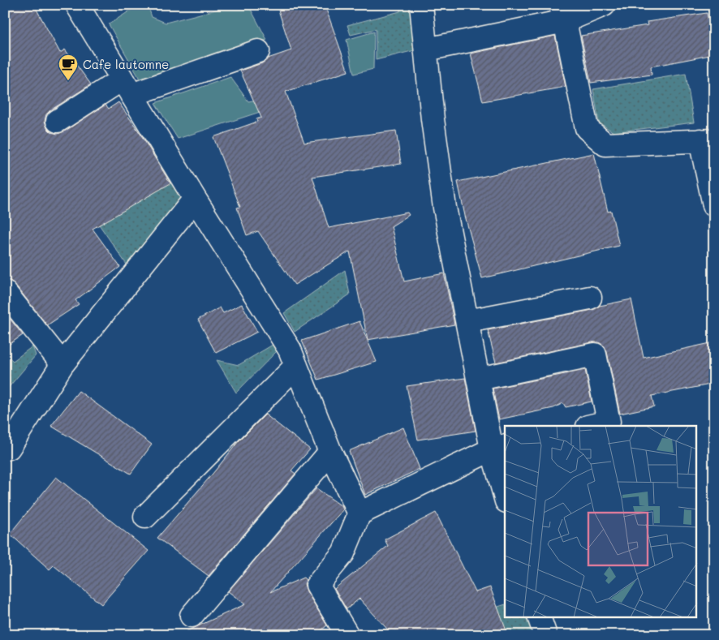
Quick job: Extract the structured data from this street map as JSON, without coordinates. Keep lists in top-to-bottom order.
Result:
{
  "places": {
    "cafe": ["Cafe lautomne"]
  }
}
